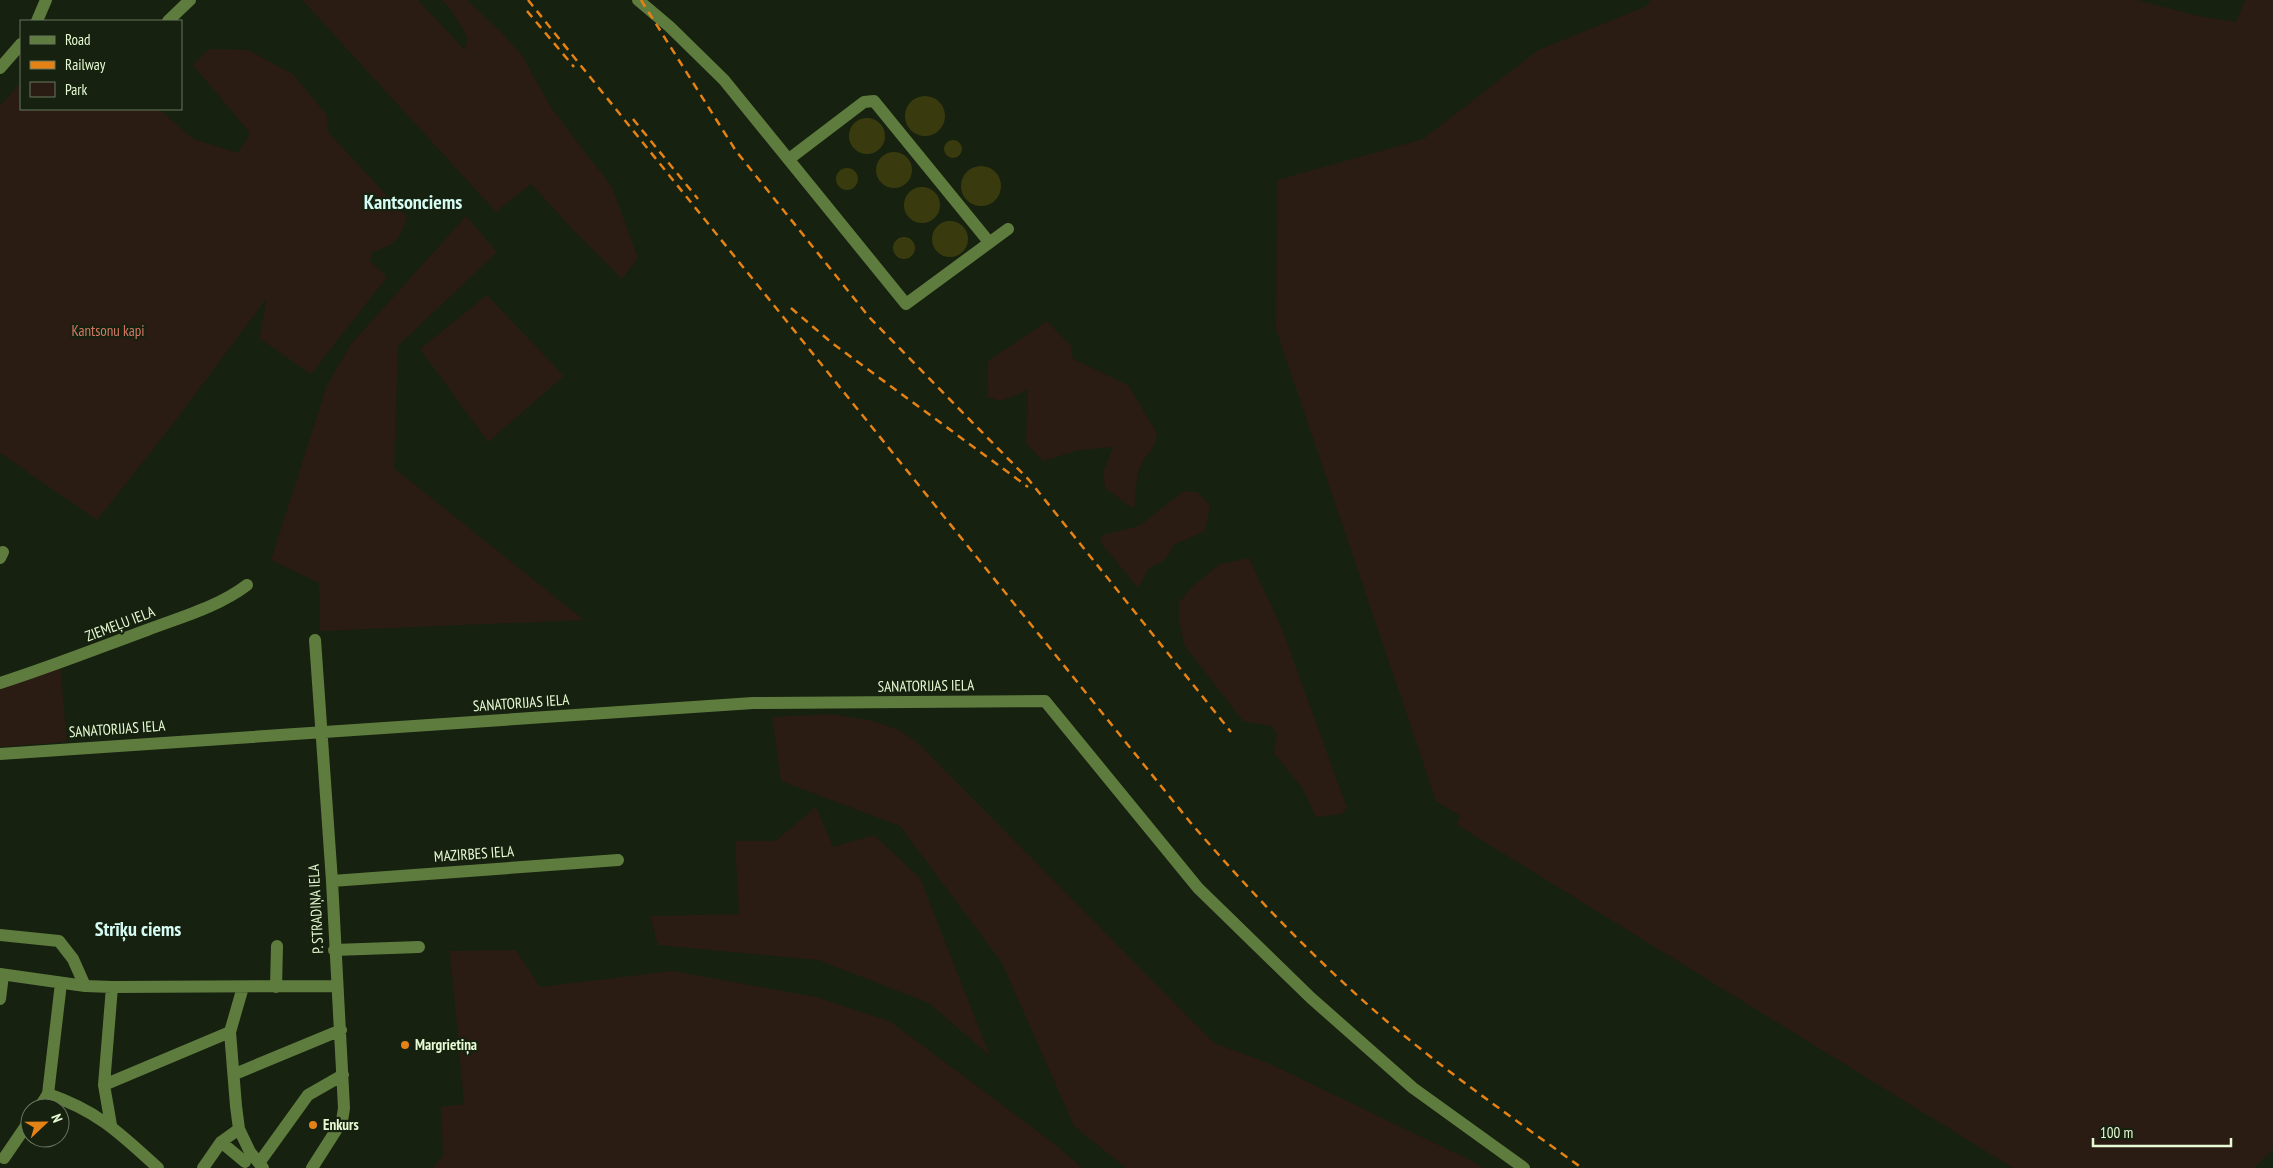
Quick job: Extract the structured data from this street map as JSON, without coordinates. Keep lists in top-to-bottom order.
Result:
{
  "streets": {
    "street": [
      "ZIEMEĻU IELA",
      "SANATORIJAS IELA",
      "MAZIRBES IELA",
      "P. STRADIŅA IELA"
    ]
  },
  "crossings": [
    ["SANATORIJAS IELA", "P. STRADIŅA IELA"],
    ["MAZIRBES IELA", "P. STRADIŅA IELA"]
  ],
  "districts": ["Kantsonciems", "Strīķu ciems"],
  "parks": ["Kantsonu kapi"],
  "places": ["Margrietiņa", "Enkurs"],
  "legend": ["Road", "Railway", "Park"],
  "scale_bar": "100 m",
  "north": "right"
}
